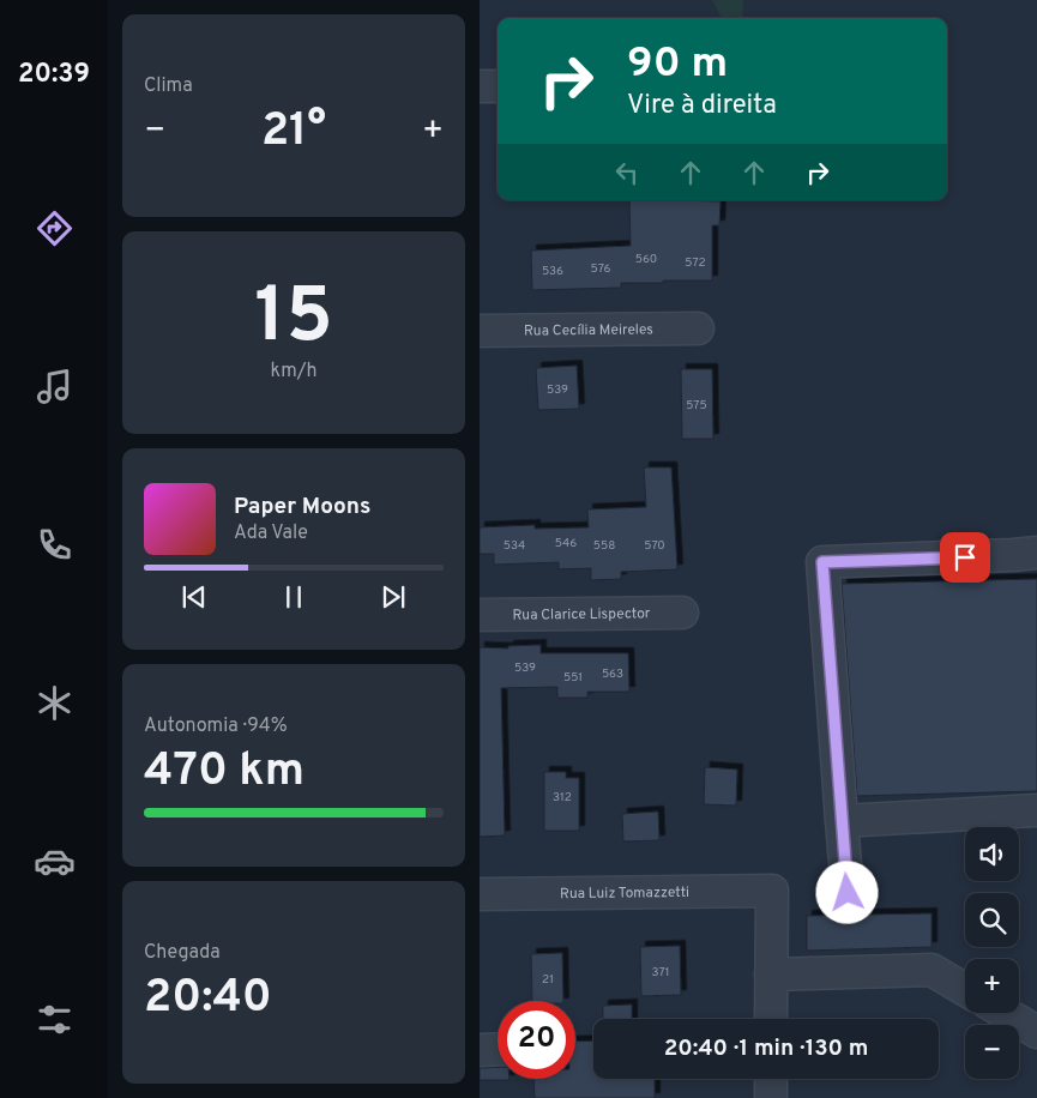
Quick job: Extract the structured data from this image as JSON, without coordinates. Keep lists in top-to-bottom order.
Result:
{
  "streets": {
    "street": ["Rua Cecília Meireles", "Rua Clarice Lispector", "Rua Luiz Tomazzetti"]
  },
  "house_numbers": [
    "560",
    "572",
    "576",
    "536",
    "539",
    "575",
    "546",
    "534",
    "558",
    "570",
    "539",
    "563",
    "551",
    "312",
    "371",
    "21"
  ],
  "page": {
    "tabs": "20:39",
    "tile": [
      "Clima",
      ["15", "km/h"],
      ["Autonomia · 94%", "470 km"],
      ["Chegada", "20:40"]
    ],
    "turn": ["90 m", "Vire à direita"],
    "heat": ["−", "21°", "+"],
    "song": ["Paper Moons", "Ada Vale"],
    "map_buttons": ["+", "−"],
    "limit": "20",
    "trip": "20:40 · 1 min · 130 m"
  }
}
